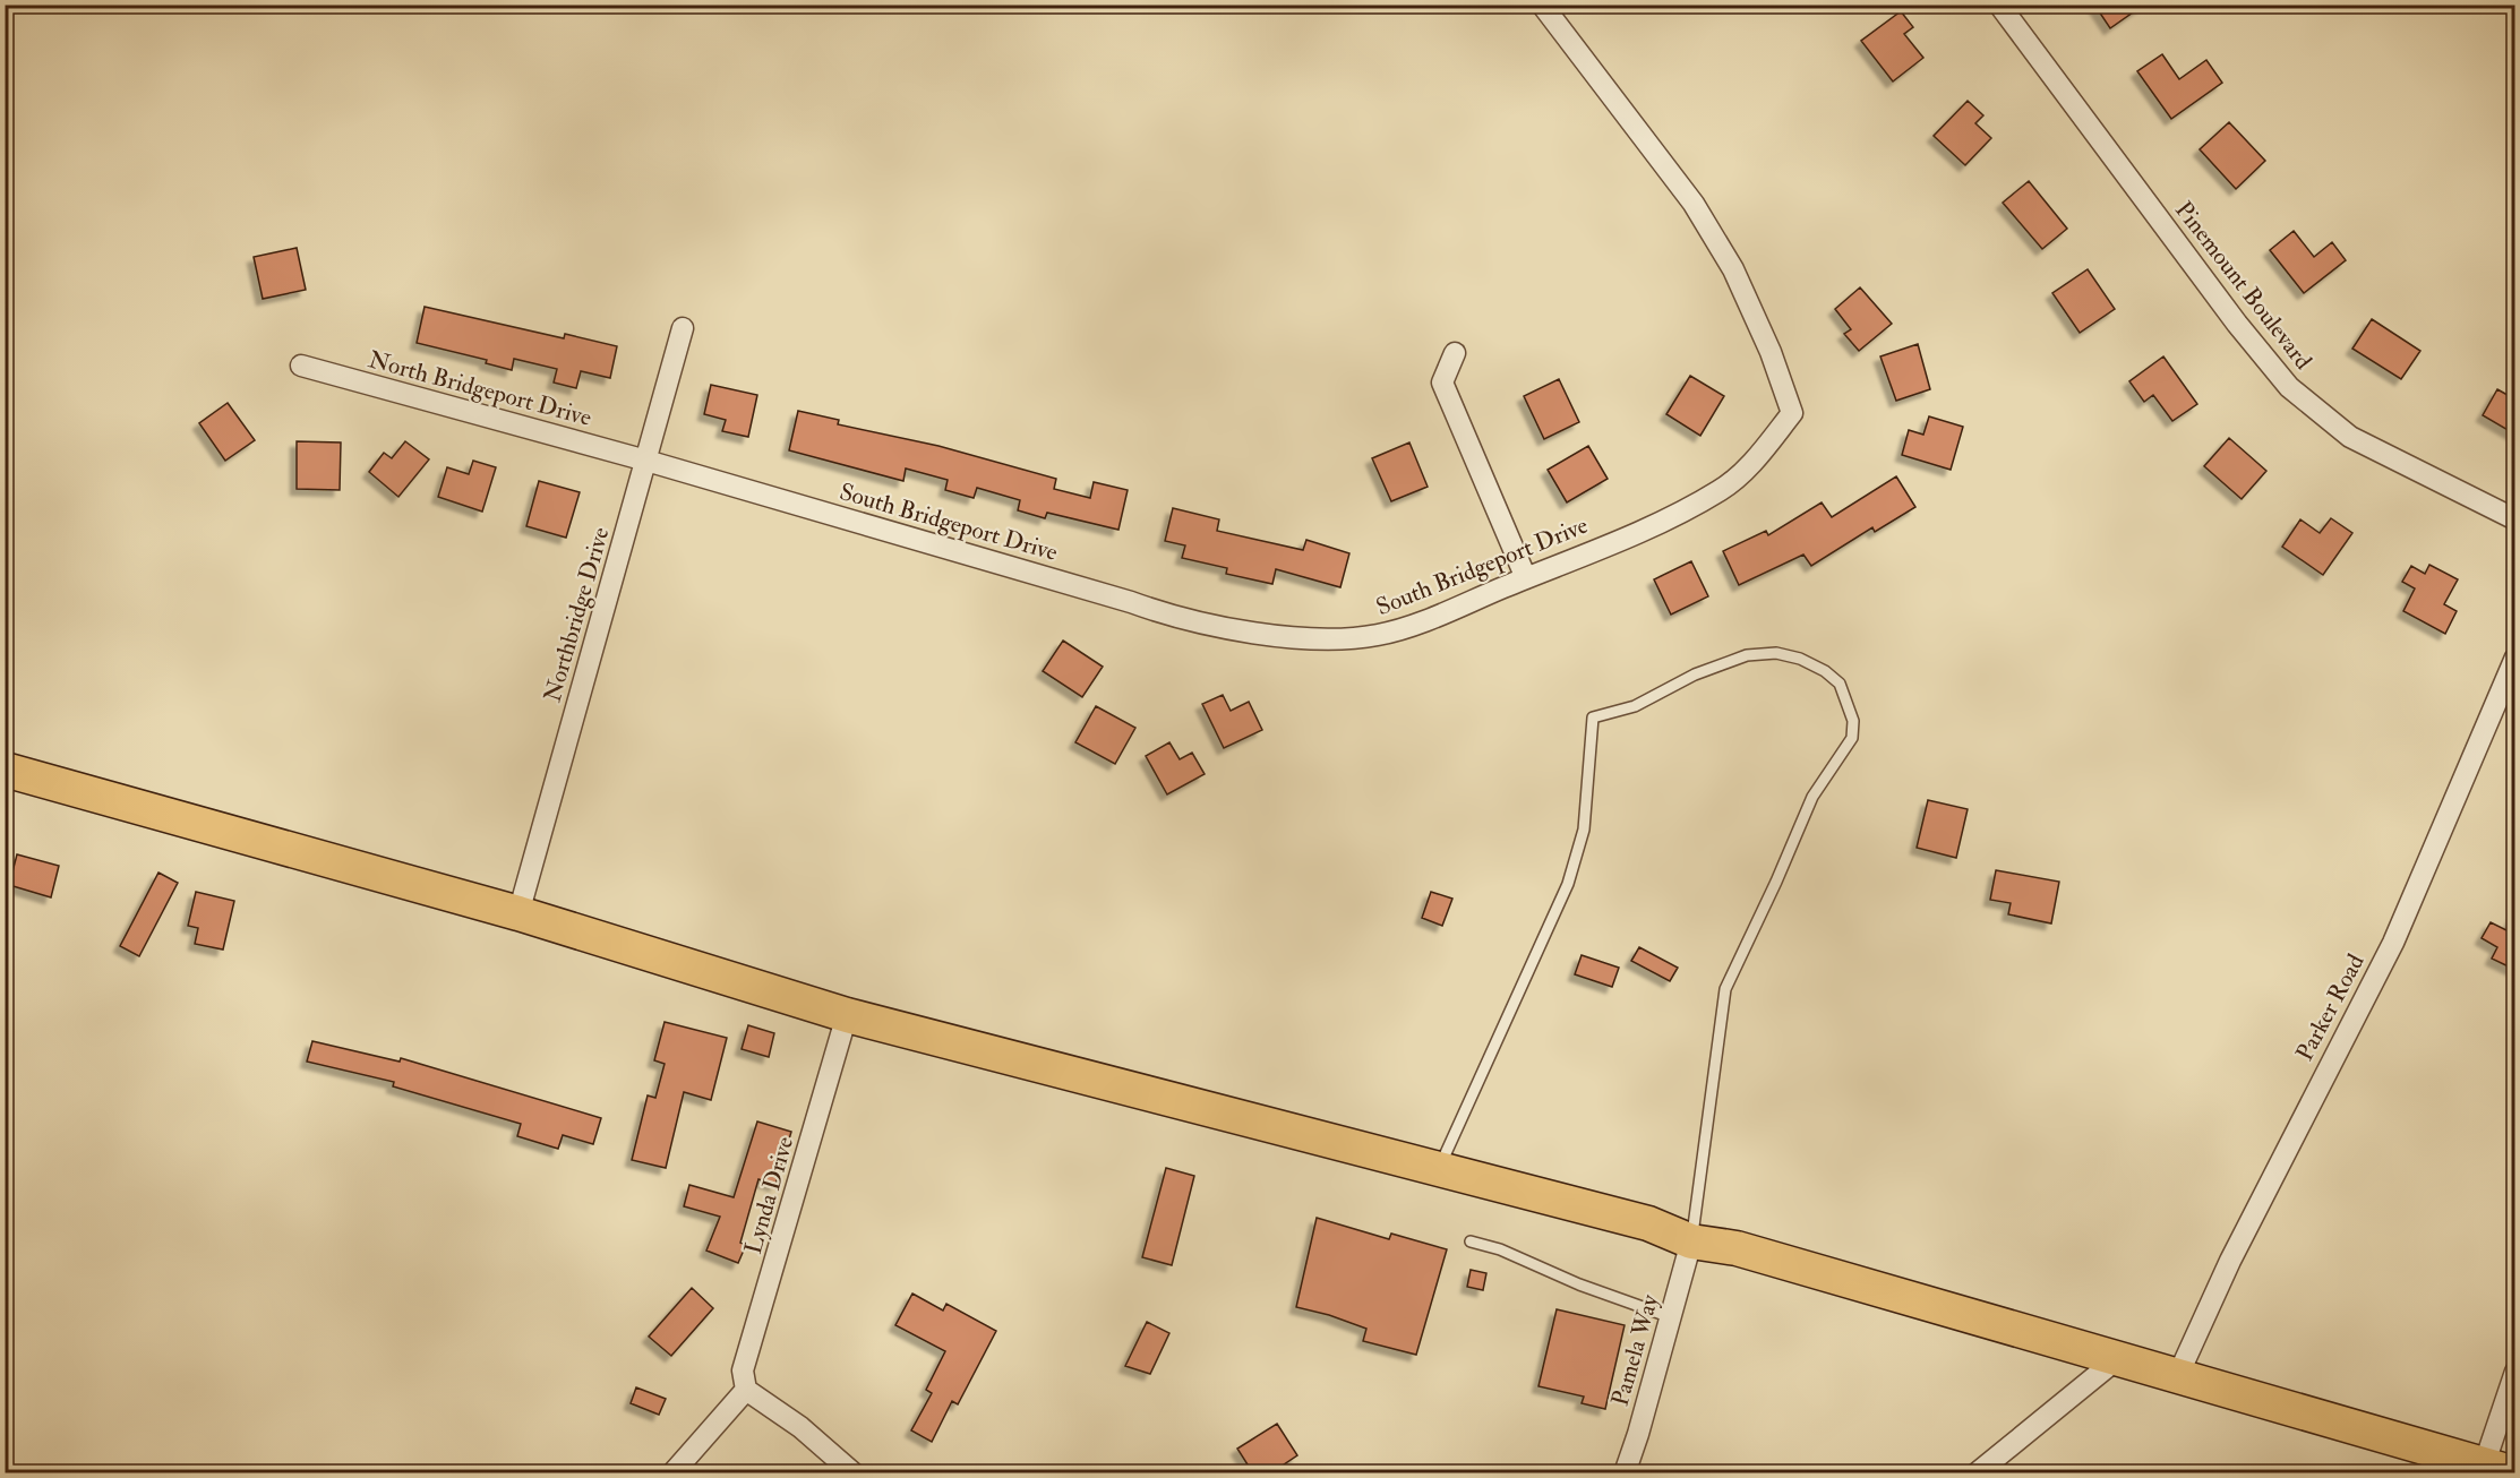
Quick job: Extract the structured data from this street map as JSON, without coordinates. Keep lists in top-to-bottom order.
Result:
{
  "streets": {
    "street": [
      "Pinemount Boulevard",
      "North Bridgeport Drive",
      "South Bridgeport Drive",
      "Northbridge Drive",
      "Parker Road",
      "Lynda Drive",
      "Pamela Way"
    ]
  },
  "crossings": [
    ["North Bridgeport Drive", "South Bridgeport Drive"],
    ["North Bridgeport Drive", "Northbridge Drive"],
    ["South Bridgeport Drive", "Northbridge Drive"]
  ]
}
